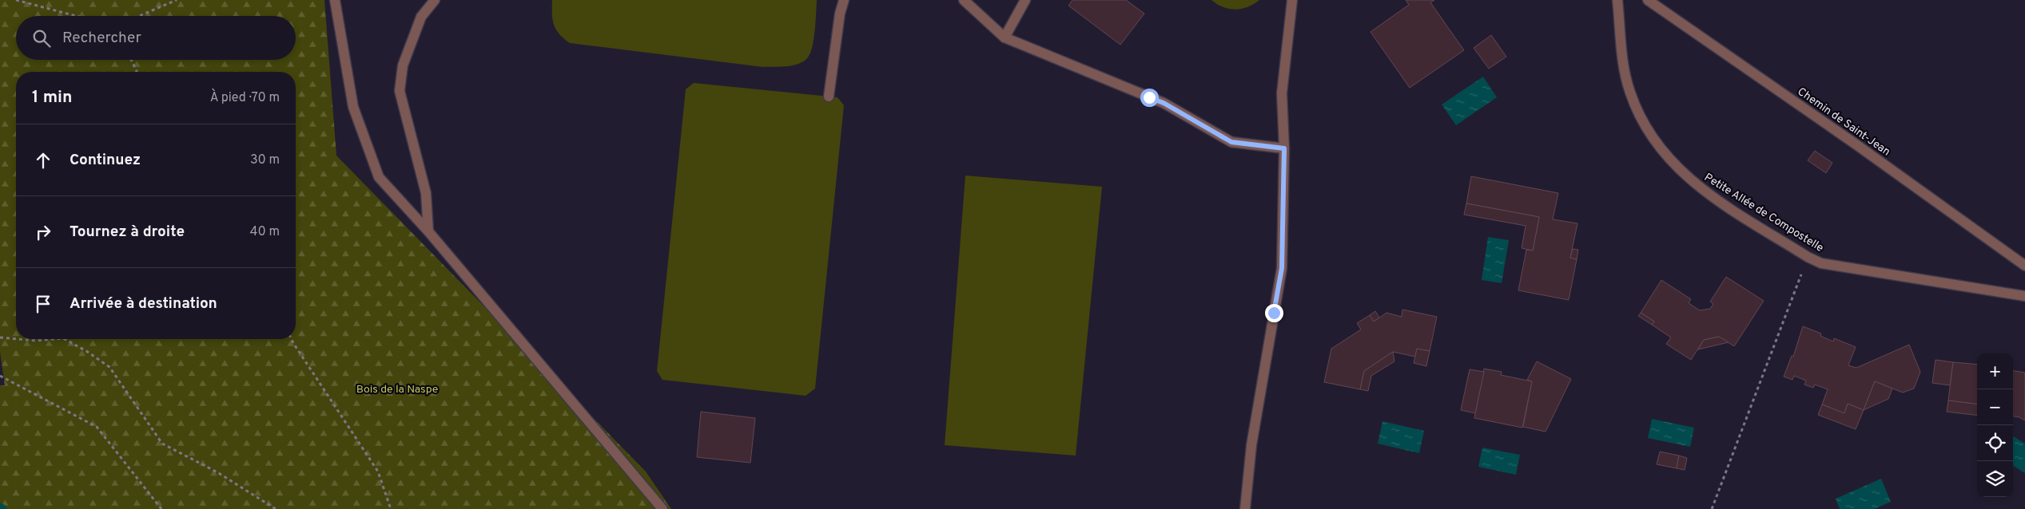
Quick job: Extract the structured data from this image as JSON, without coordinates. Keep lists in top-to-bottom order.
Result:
{
  "streets": {
    "street": ["Chemin de Saint-Jean", "Petite Allée de Compostelle"]
  },
  "parks": ["Bois de la Naspe"],
  "page": {
    "search": "Rechercher",
    "heading": ["1 min", "À pied · 70 m"],
    "list": [
      ["Continuez", "30 m"],
      ["Tournez à droite", "40 m"],
      "Arrivée à destination"
    ],
    "map_buttons": ["+", "−"]
  }
}
